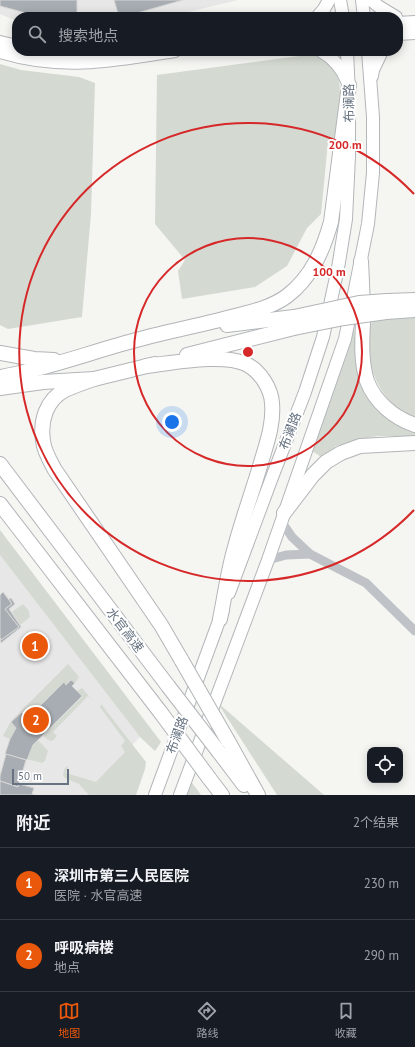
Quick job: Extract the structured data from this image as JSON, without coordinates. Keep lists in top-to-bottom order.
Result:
{
  "streets": {
    "highway": ["水官高速"],
    "main road": ["布澜路"]
  },
  "scale_bar": "50 m",
  "page": {
    "search": "搜索地点",
    "pins": ["1", "2"],
    "scale": "50 m",
    "heading": ["附近", "2个结果"],
    "list": [
      {
        "mark": "1",
        "name": "深圳市第三人民医院",
        "note": "医院 · 水官高速",
        "value": "230 m"
      },
      {
        "mark": "2",
        "name": "呼吸病楼",
        "note": "地点",
        "value": "290 m"
      }
    ],
    "nav": ["地图", "路线", "收藏"]
  },
  "rings": ["200 m", "100 m"]
}
